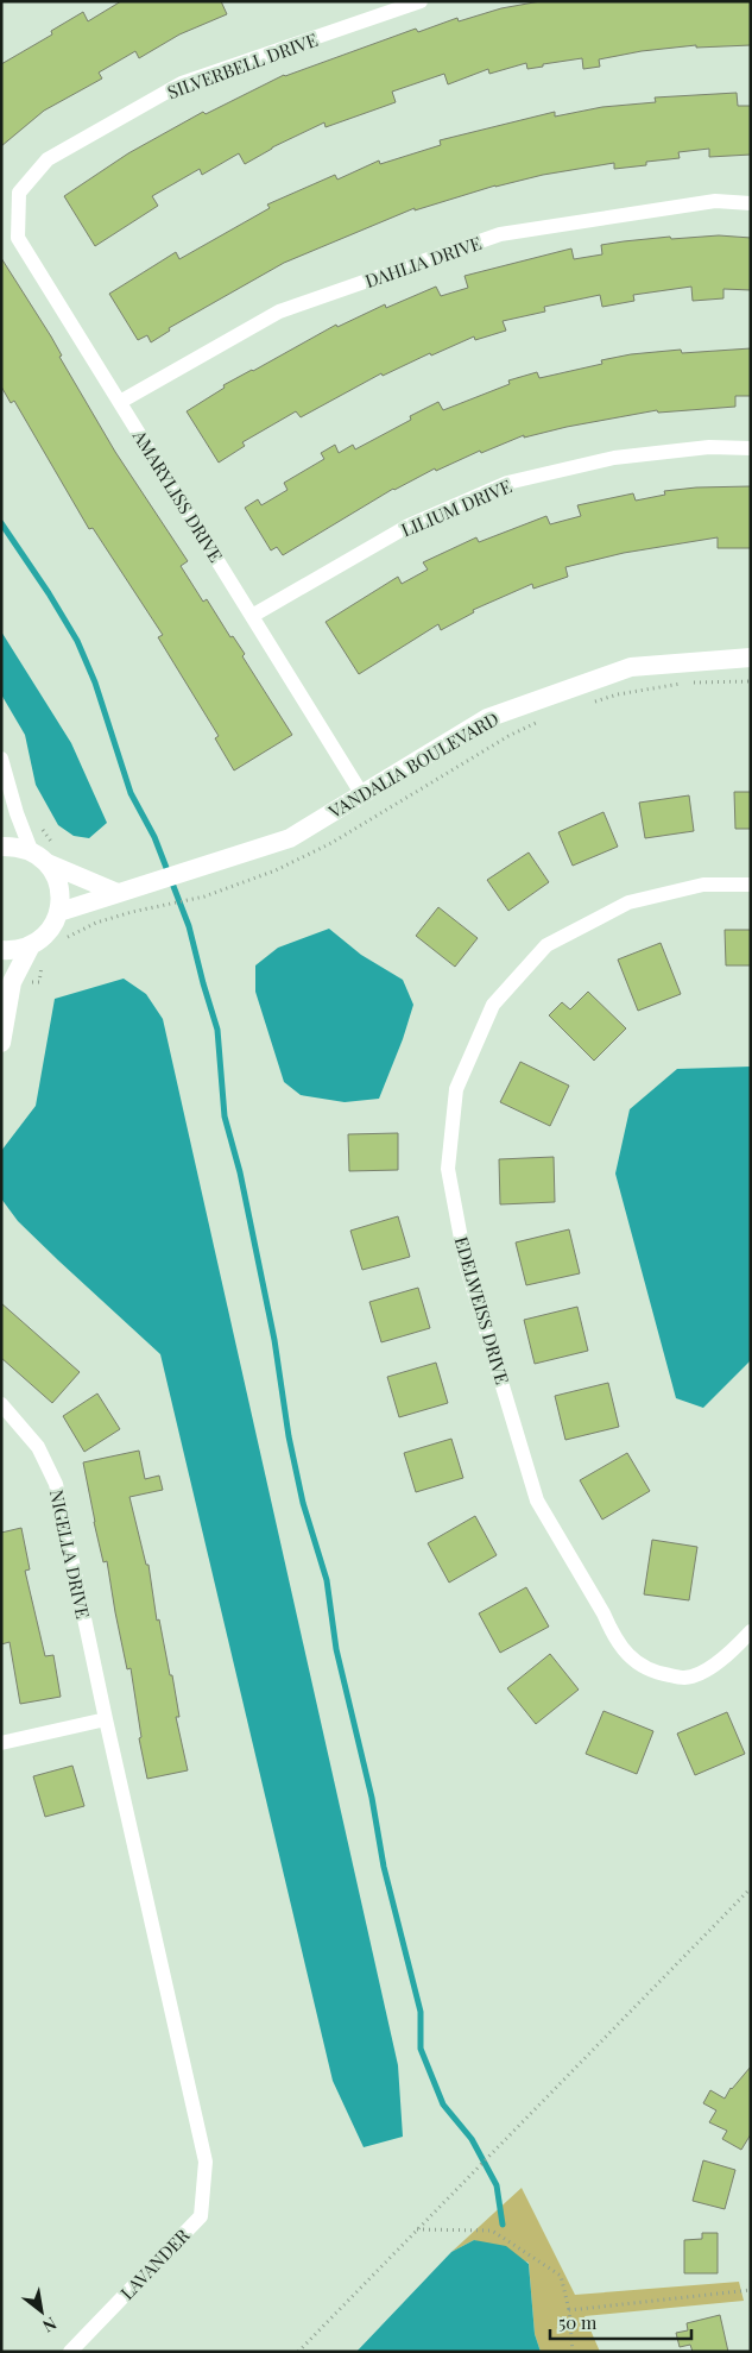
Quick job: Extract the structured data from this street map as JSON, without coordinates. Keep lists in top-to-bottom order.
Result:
{
  "streets": {
    "street": [
      "SILVERBELL DRIVE",
      "DAHLIA DRIVE",
      "AMARYLISS DRIVE",
      "LILIUM DRIVE",
      "VANDALIA BOULEVARD",
      "EDELWEISS DRIVE",
      "NIGELLA DRIVE",
      "LAVANDER"
    ]
  },
  "crossings": [
    ["SILVERBELL DRIVE", "AMARYLISS DRIVE"],
    ["DAHLIA DRIVE", "AMARYLISS DRIVE"],
    ["AMARYLISS DRIVE", "LILIUM DRIVE"],
    ["AMARYLISS DRIVE", "VANDALIA BOULEVARD"],
    ["NIGELLA DRIVE", "LAVANDER"]
  ],
  "scale_bar": "50 m",
  "north": "bottom right"
}
